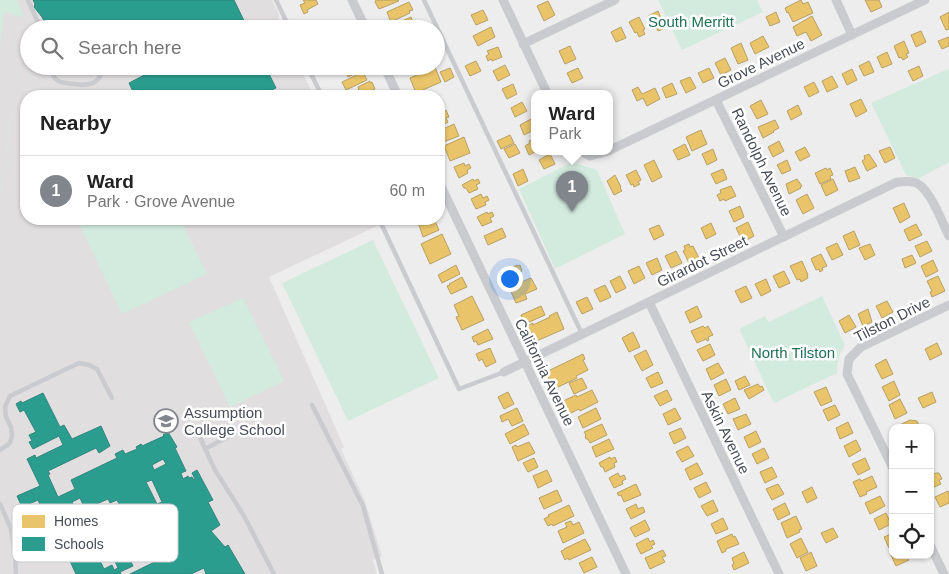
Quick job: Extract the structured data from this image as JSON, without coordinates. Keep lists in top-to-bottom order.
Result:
{
  "streets": {
    "street": [
      "Grove Avenue",
      "Randolph Avenue",
      "Girardot Street",
      "Tilston Drive",
      "California Avenue",
      "Askin Avenue"
    ]
  },
  "crossings": [
    ["Grove Avenue", "Randolph Avenue"],
    ["Randolph Avenue", "Girardot Street"],
    ["Girardot Street", "California Avenue"],
    ["Girardot Street", "Askin Avenue"]
  ],
  "parks": ["South Merritt", "North Tilston"],
  "places": {
    "school or university": ["Assumption College School"]
  },
  "legend": ["Homes", "Schools"],
  "page": {
    "search": "Search here",
    "popup": ["Ward", "Park"],
    "heading": "Nearby",
    "list": [
      {
        "mark": "1",
        "name": "Ward",
        "note": "Park · Grove Avenue",
        "value": "60 m"
      }
    ],
    "pins": "1",
    "map_buttons": ["+", "−"]
  }
}
